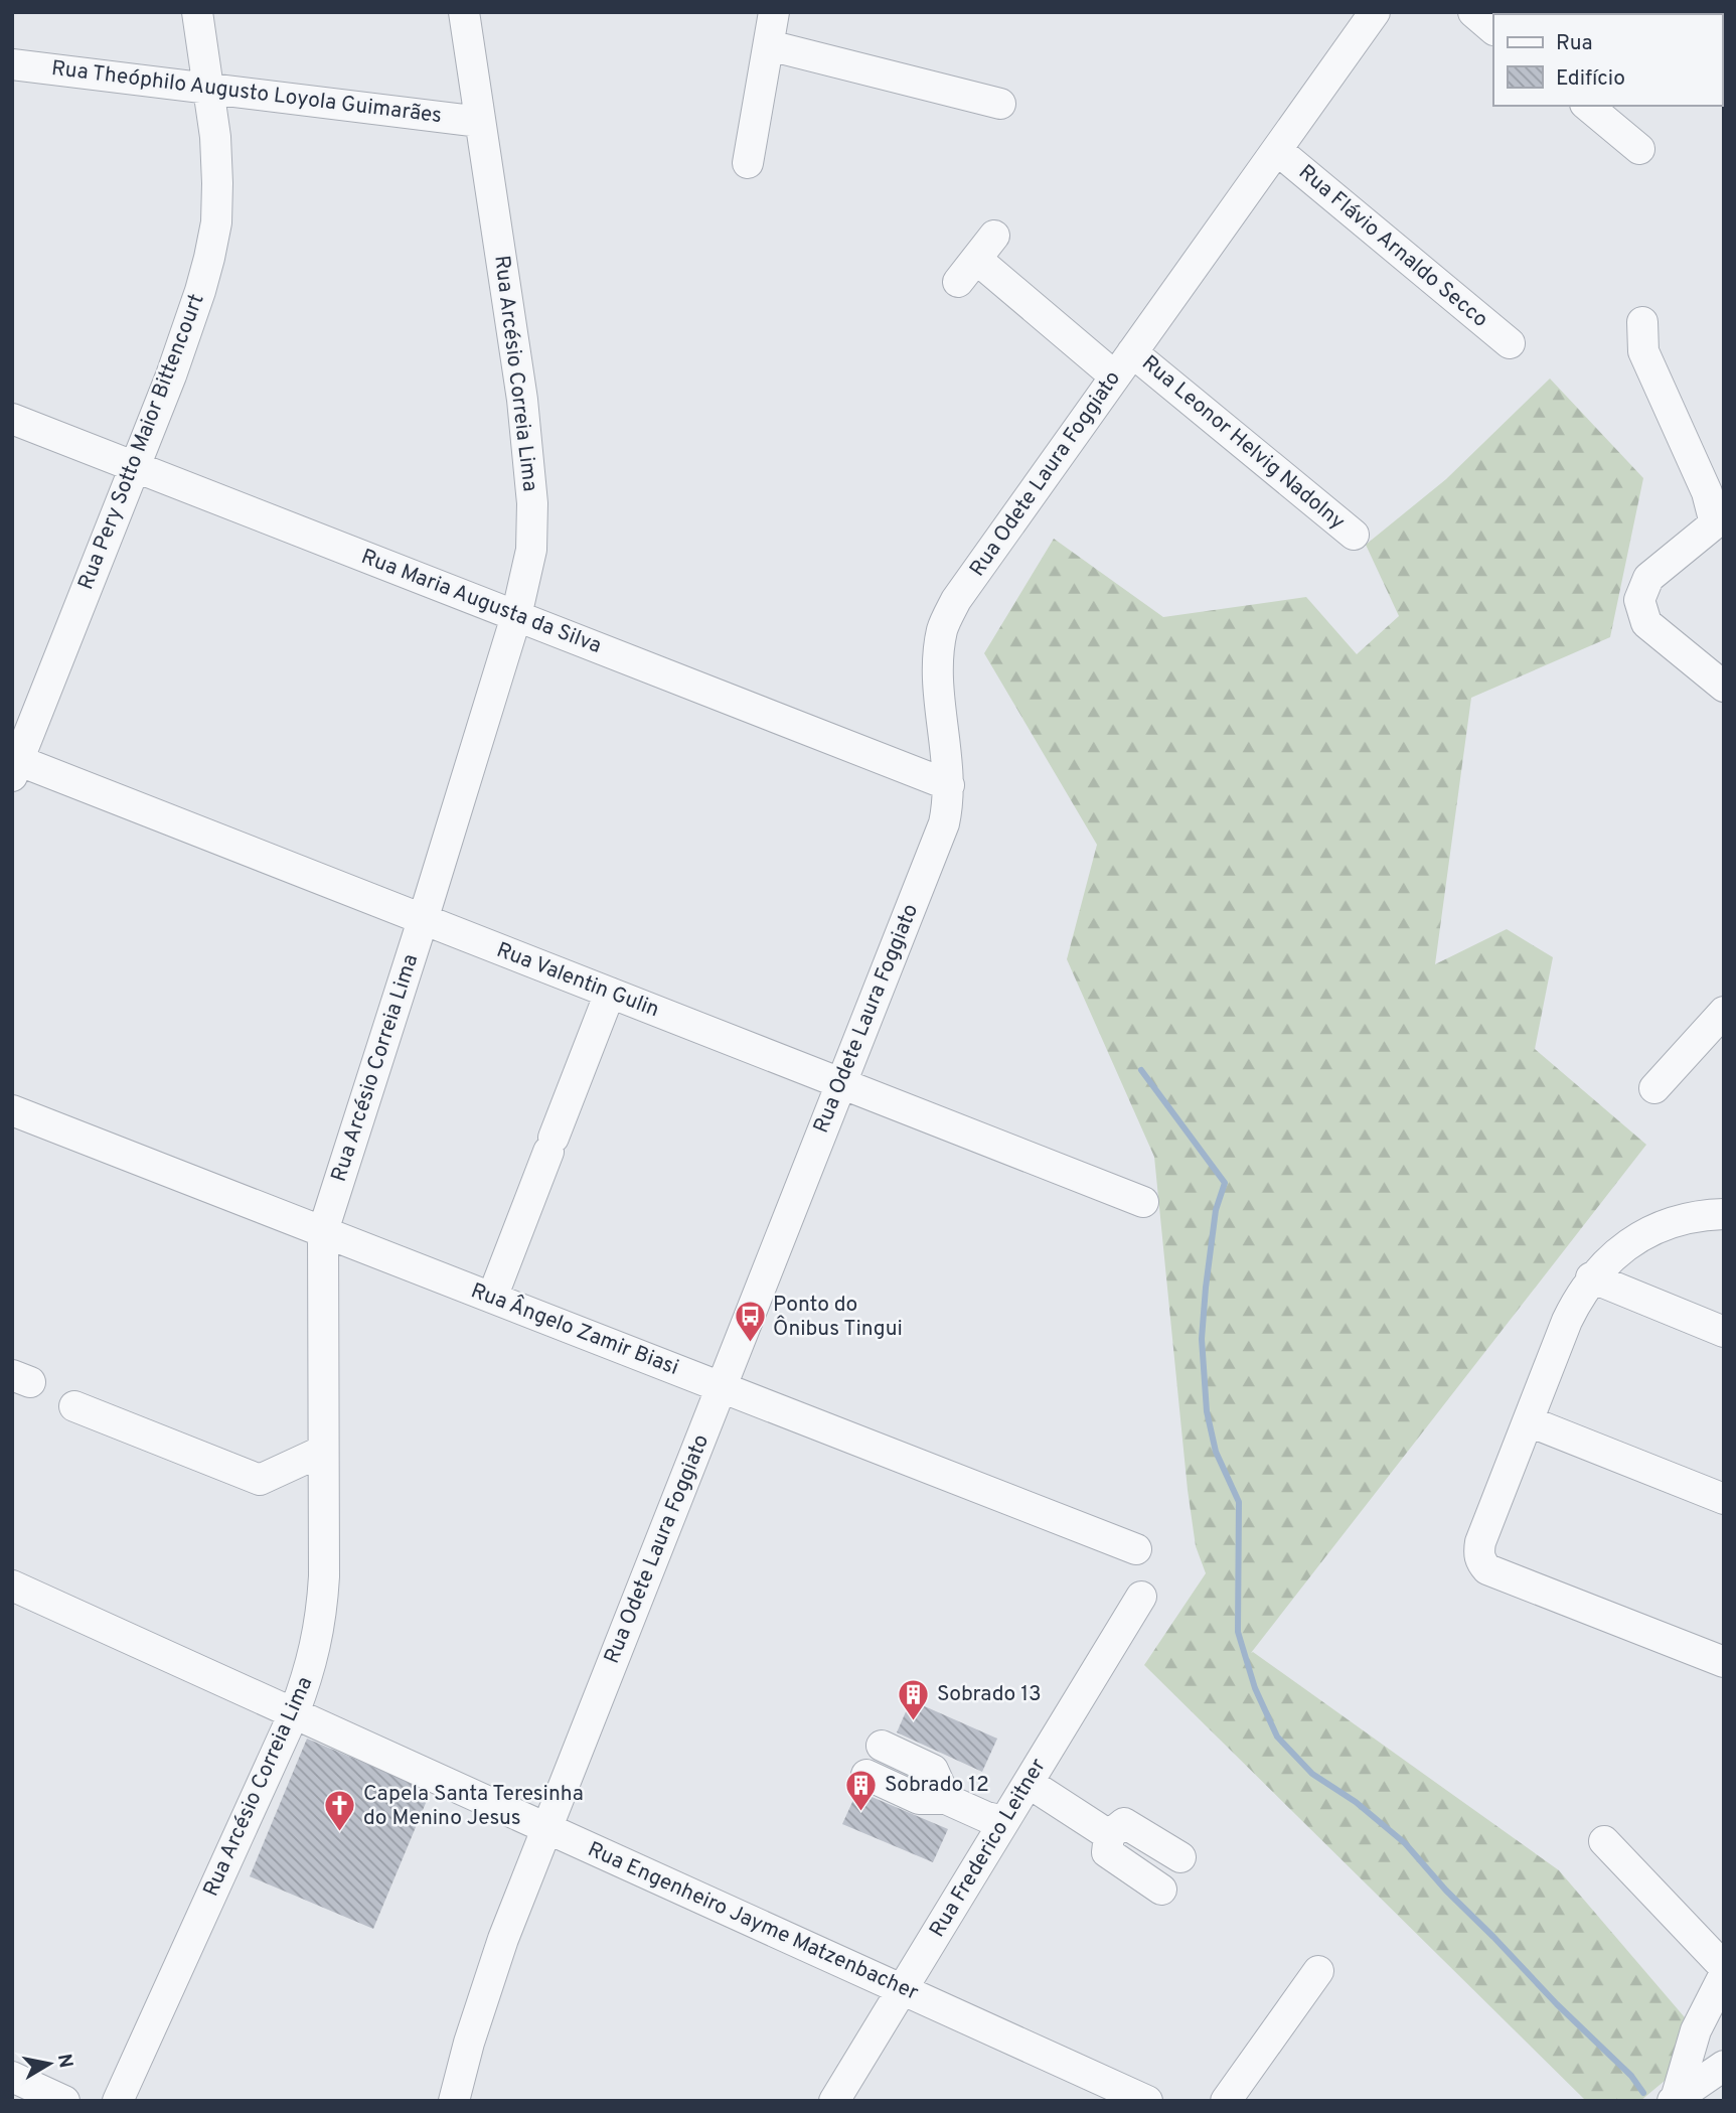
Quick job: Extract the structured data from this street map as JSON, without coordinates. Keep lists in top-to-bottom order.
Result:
{
  "streets": {
    "street": [
      "Rua Theóphilo Augusto Loyola Guimarães",
      "Rua Flávio Arnaldo Secco",
      "Rua Arcésio Correia Lima",
      "Rua Pery Sotto Maior Bittencourt",
      "Rua Leonor Helvig Nadolny",
      "Rua Odete Laura Foggiato",
      "Rua Maria Augusta da Silva",
      "Rua Valentin Gulin",
      "Rua Ângelo Zamir Biasi",
      "Rua Frederico Leitner",
      "Rua Engenheiro Jayme Matzenbacher"
    ]
  },
  "crossings": [
    ["Rua Theóphilo Augusto Loyola Guimarães", "Rua Arcésio Correia Lima"],
    ["Rua Theóphilo Augusto Loyola Guimarães", "Rua Pery Sotto Maior Bittencourt"],
    ["Rua Flávio Arnaldo Secco", "Rua Odete Laura Foggiato"],
    ["Rua Arcésio Correia Lima", "Rua Maria Augusta da Silva"],
    ["Rua Arcésio Correia Lima", "Rua Valentin Gulin"],
    ["Rua Arcésio Correia Lima", "Rua Ângelo Zamir Biasi"],
    ["Rua Arcésio Correia Lima", "Rua Engenheiro Jayme Matzenbacher"],
    ["Rua Pery Sotto Maior Bittencourt", "Rua Maria Augusta da Silva"],
    ["Rua Pery Sotto Maior Bittencourt", "Rua Valentin Gulin"],
    ["Rua Leonor Helvig Nadolny", "Rua Odete Laura Foggiato"],
    ["Rua Odete Laura Foggiato", "Rua Maria Augusta da Silva"],
    ["Rua Odete Laura Foggiato", "Rua Valentin Gulin"],
    ["Rua Odete Laura Foggiato", "Rua Ângelo Zamir Biasi"],
    ["Rua Odete Laura Foggiato", "Rua Engenheiro Jayme Matzenbacher"],
    ["Rua Frederico Leitner", "Rua Engenheiro Jayme Matzenbacher"]
  ],
  "places": {
    "bus stop": ["Ponto do Ônibus Tingui"],
    "building": ["Sobrado 13", "Sobrado 12"],
    "church": ["Capela Santa Teresinha do Menino Jesus"]
  },
  "legend": ["Rua", "Edifício"],
  "north": "right"
}
